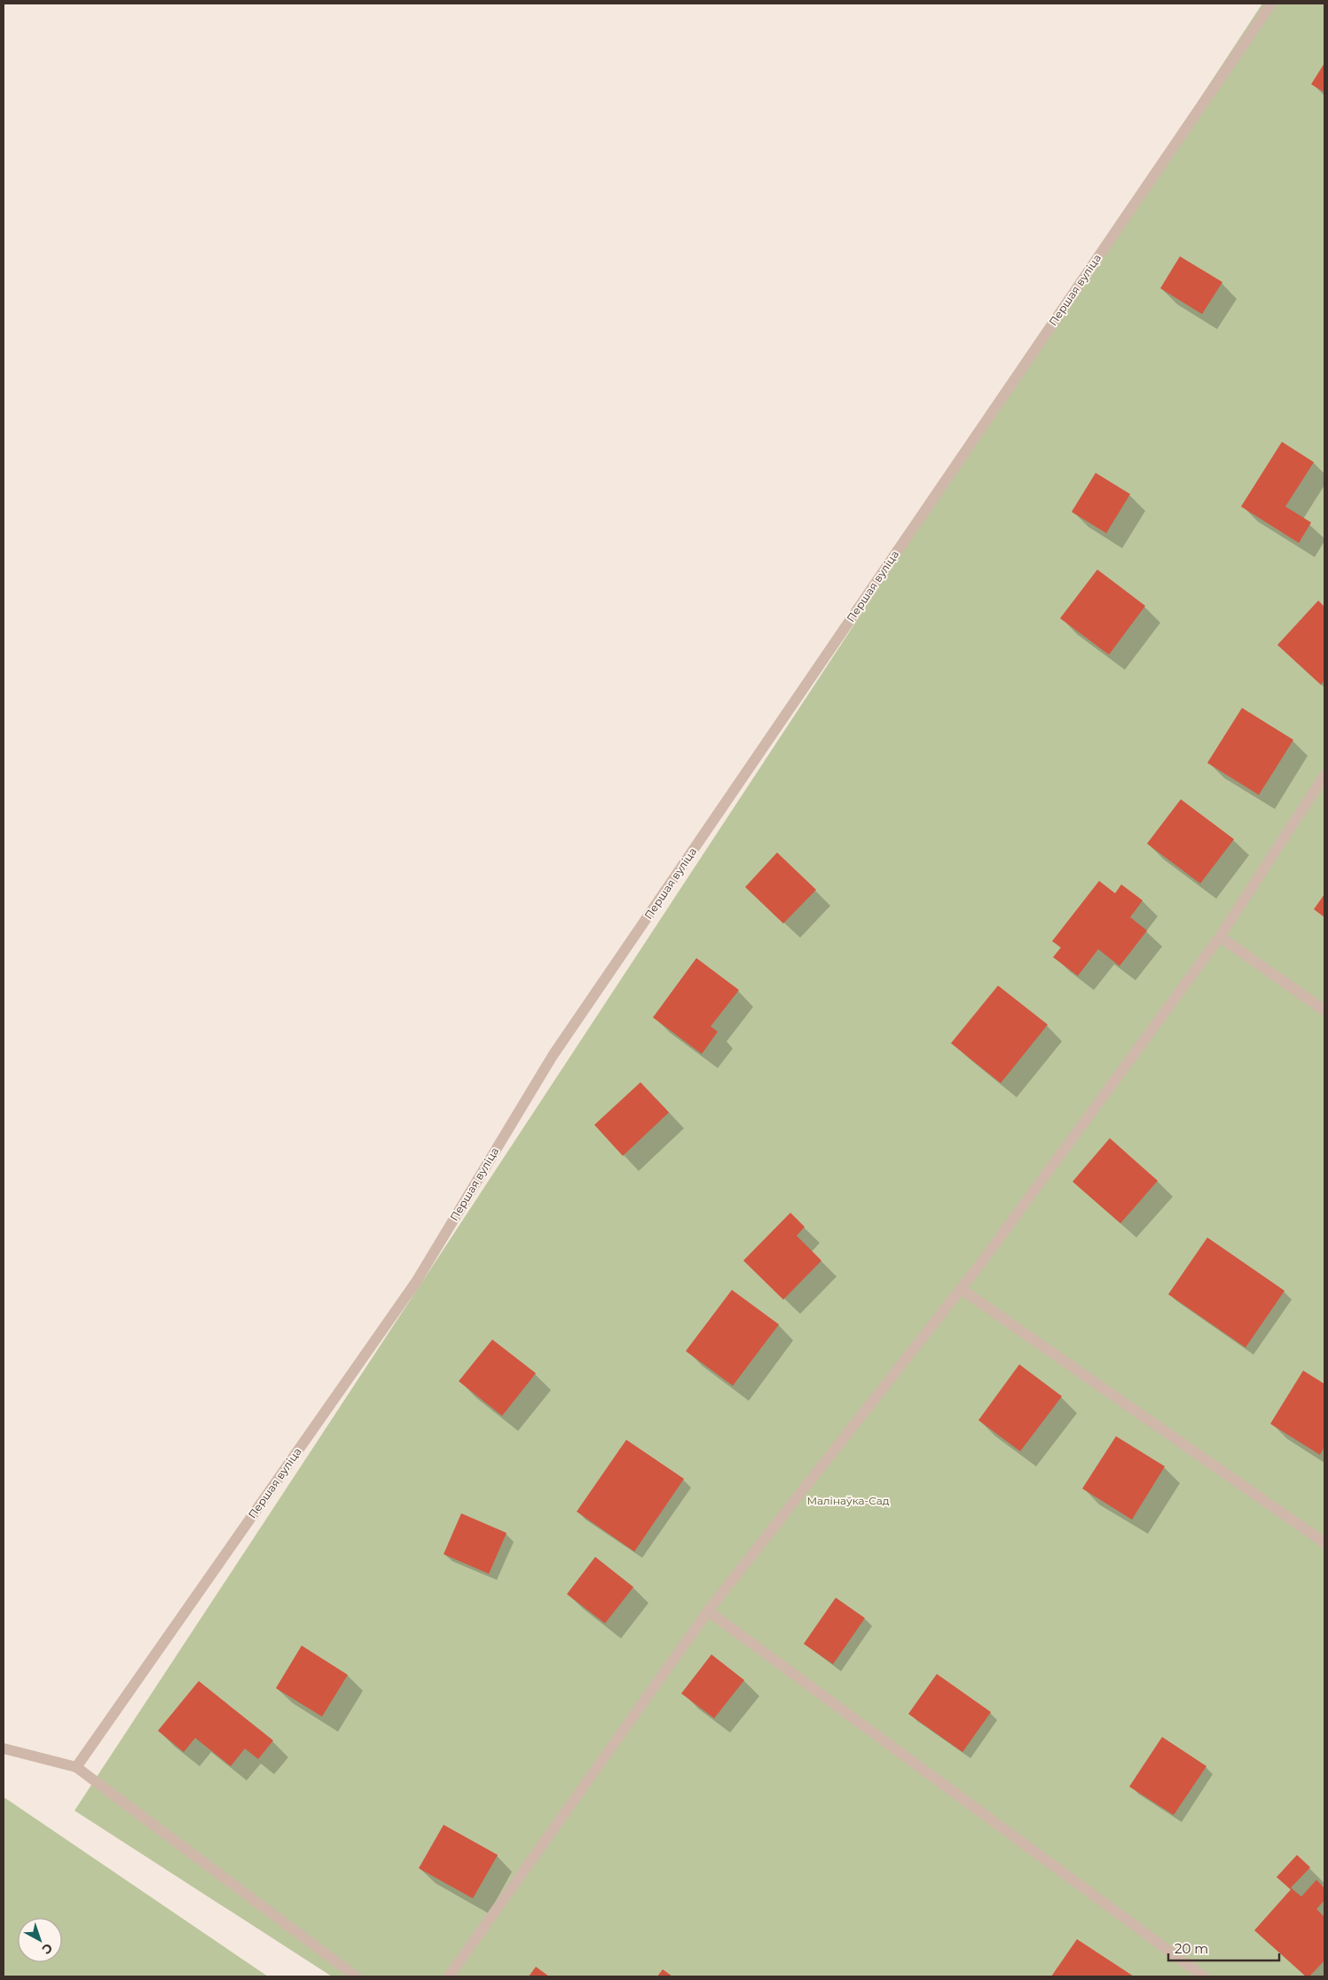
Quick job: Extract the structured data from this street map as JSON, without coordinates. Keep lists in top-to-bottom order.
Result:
{
  "streets": {
    "street": ["Першая вуліца"]
  },
  "parks": ["Малінаўка-Сад"],
  "scale_bar": "20 m",
  "north": "bottom right"
}
